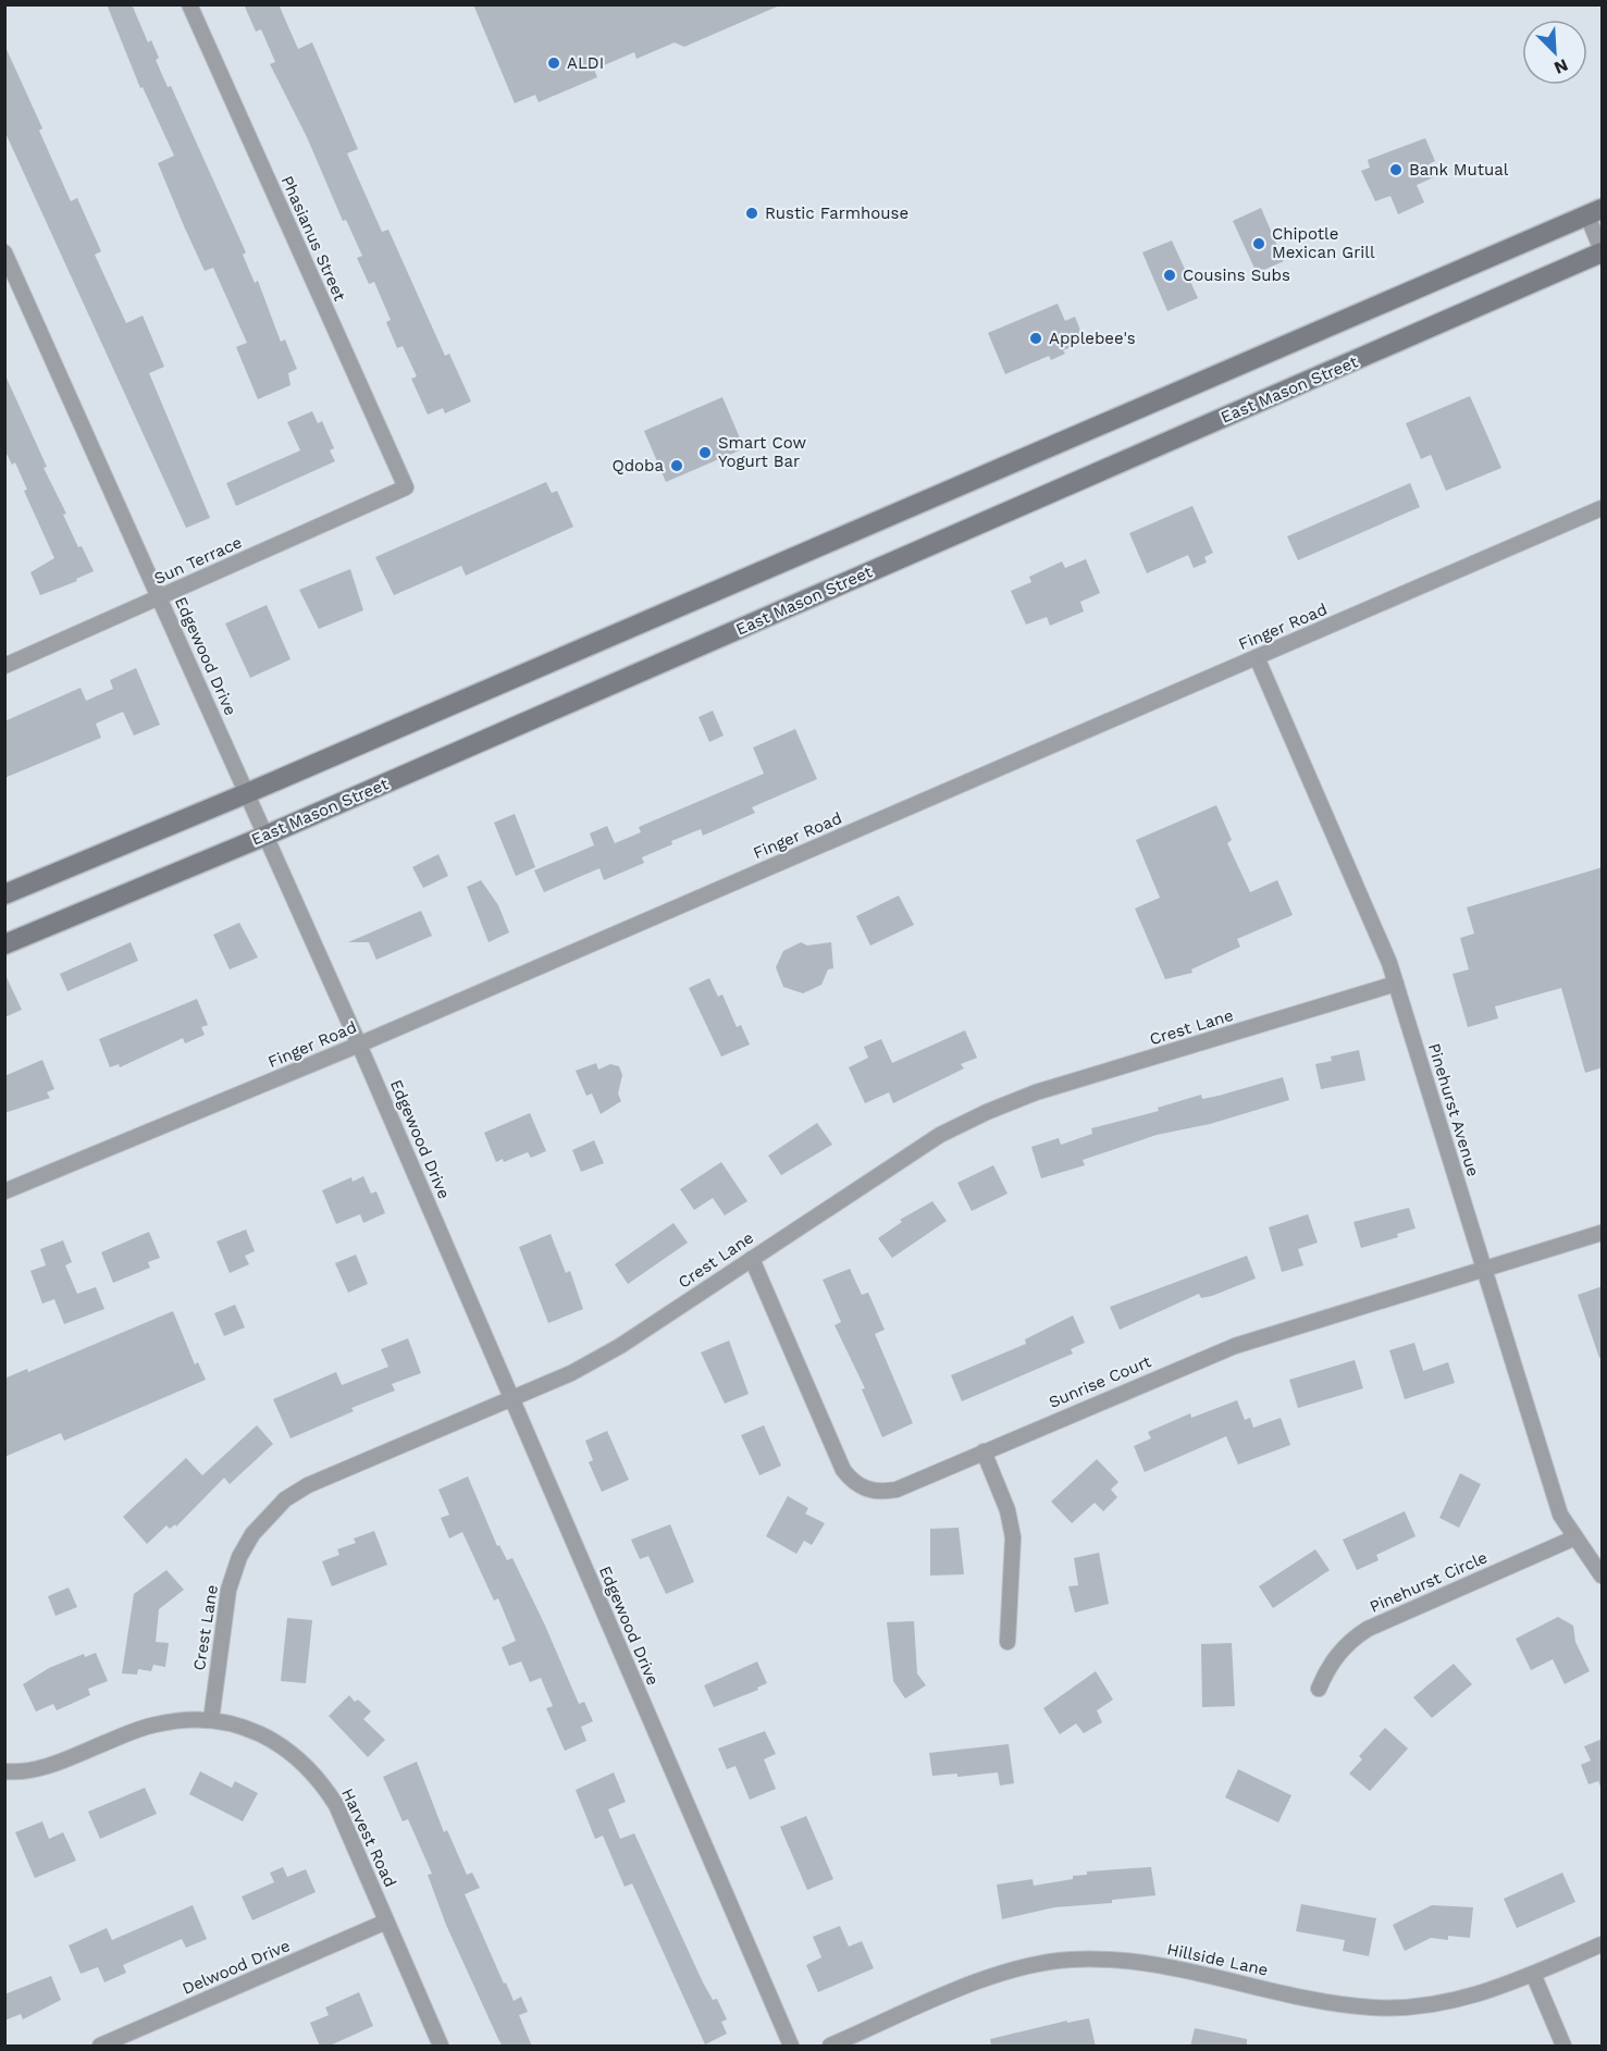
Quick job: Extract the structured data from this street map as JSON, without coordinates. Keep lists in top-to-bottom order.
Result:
{
  "streets": {
    "main road": ["East Mason Street"],
    "street": [
      "Phasianus Street",
      "Sun Terrace",
      "Finger Road",
      "Edgewood Drive",
      "Crest Lane",
      "Pinehurst Avenue",
      "Sunrise Court",
      "Pinehurst Circle",
      "Harvest Road",
      "Hillside Lane",
      "Delwood Drive"
    ]
  },
  "crossings": [
    ["Phasianus Street", "Sun Terrace"],
    ["East Mason Street", "Edgewood Drive"],
    ["Sun Terrace", "Edgewood Drive"],
    ["Finger Road", "Edgewood Drive"],
    ["Finger Road", "Pinehurst Avenue"],
    ["Edgewood Drive", "Crest Lane"],
    ["Crest Lane", "Pinehurst Avenue"],
    ["Crest Lane", "Sunrise Court"],
    ["Crest Lane", "Harvest Road"],
    ["Pinehurst Avenue", "Sunrise Court"],
    ["Pinehurst Avenue", "Pinehurst Circle"],
    ["Harvest Road", "Delwood Drive"]
  ],
  "places": [
    "ALDI",
    "Bank Mutual",
    "Rustic Farmhouse",
    "Chipotle Mexican Grill",
    "Cousins Subs",
    "Applebee's",
    "Smart Cow Yogurt Bar",
    "Qdoba"
  ],
  "north": "bottom right"
}
